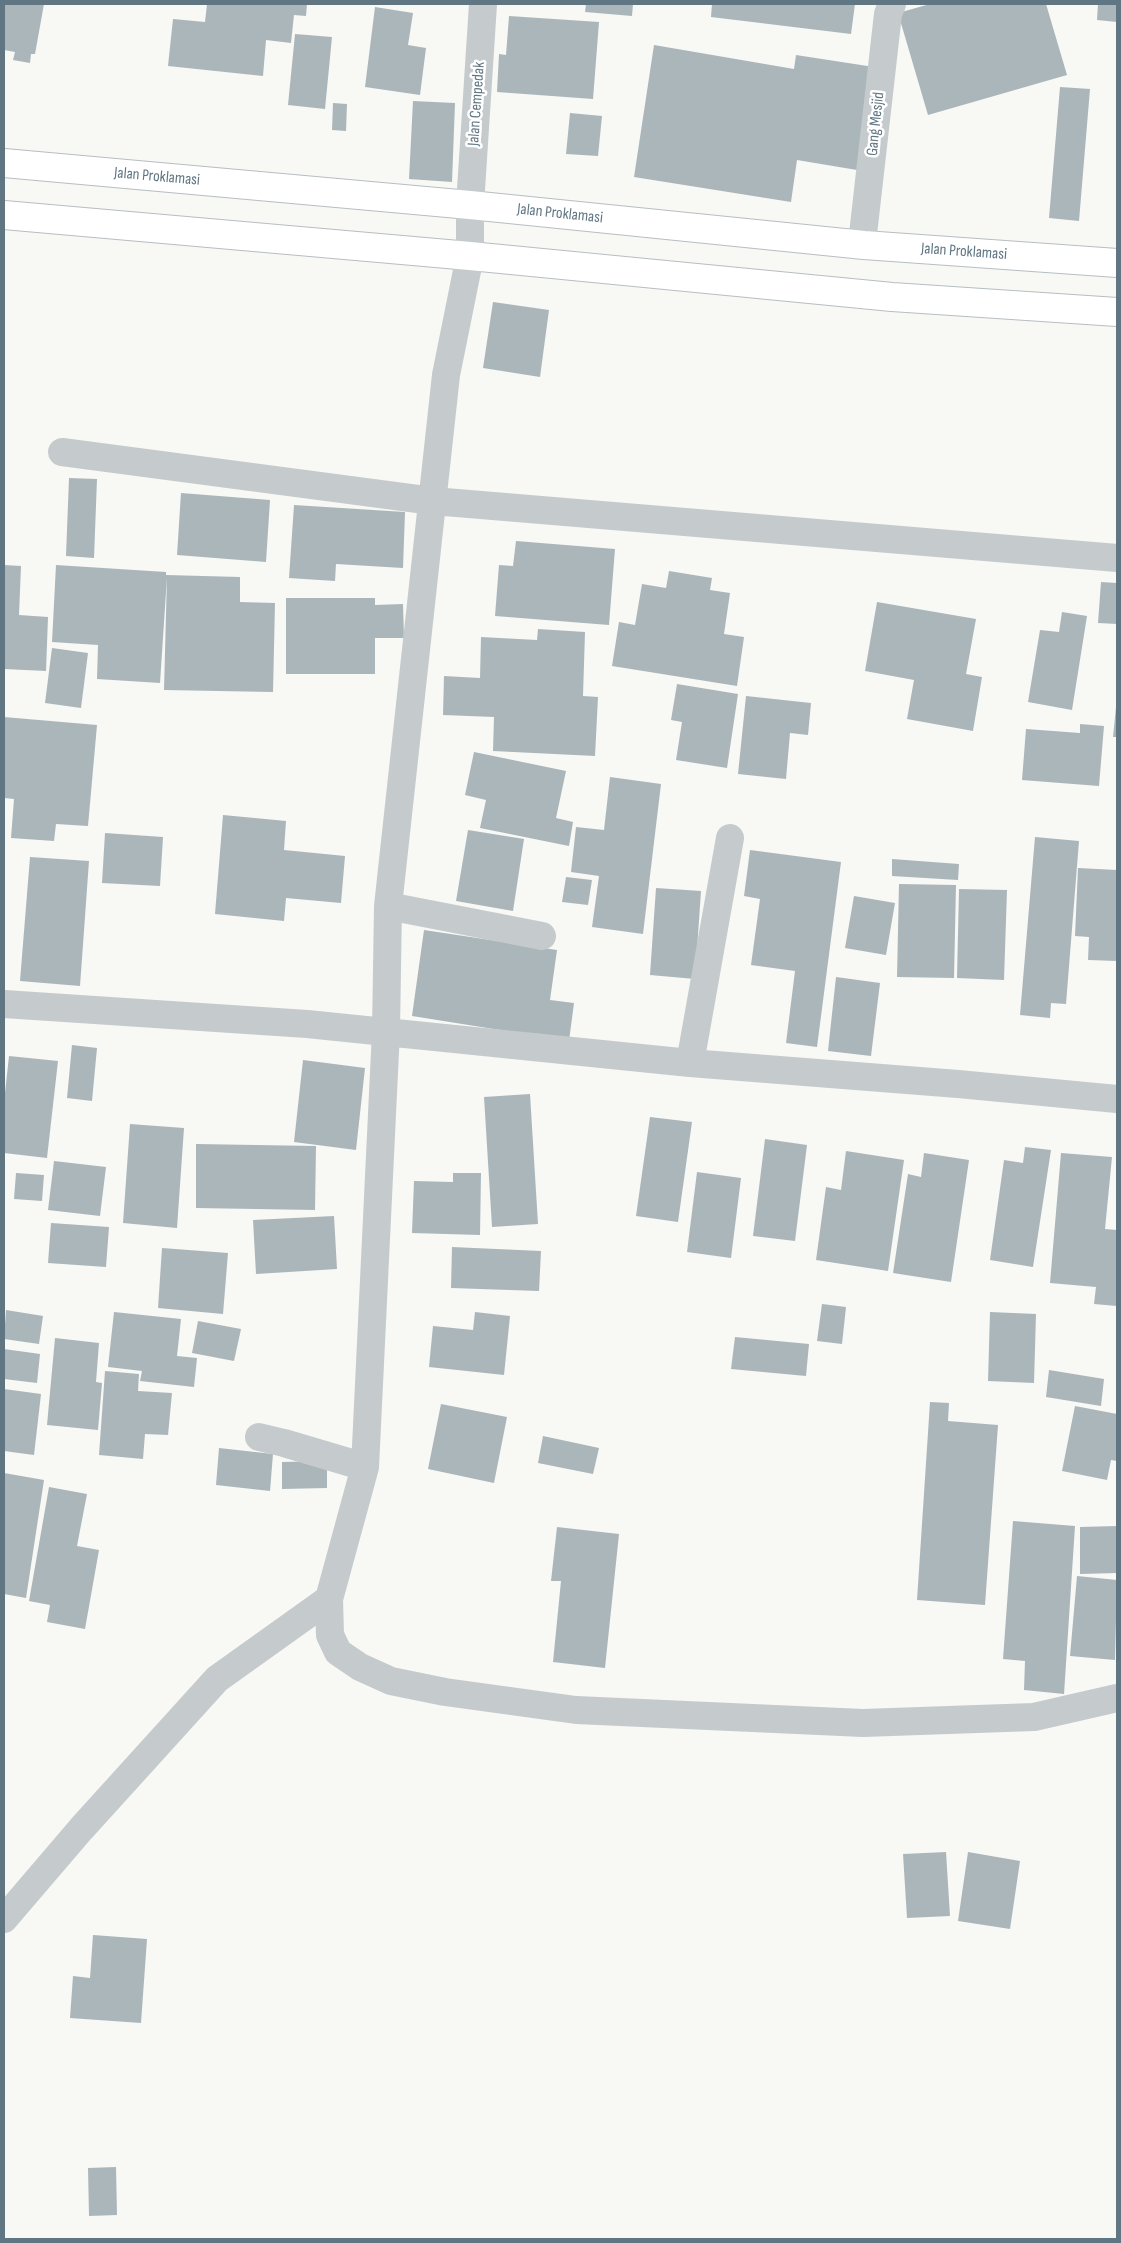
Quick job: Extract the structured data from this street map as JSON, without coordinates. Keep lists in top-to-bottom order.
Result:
{
  "streets": {
    "street": ["Jalan Cempedak", "Gang Mesjid", "Jalan Proklamasi"]
  },
  "crossings": [
    ["Jalan Cempedak", "Jalan Proklamasi"],
    ["Gang Mesjid", "Jalan Proklamasi"]
  ]
}
